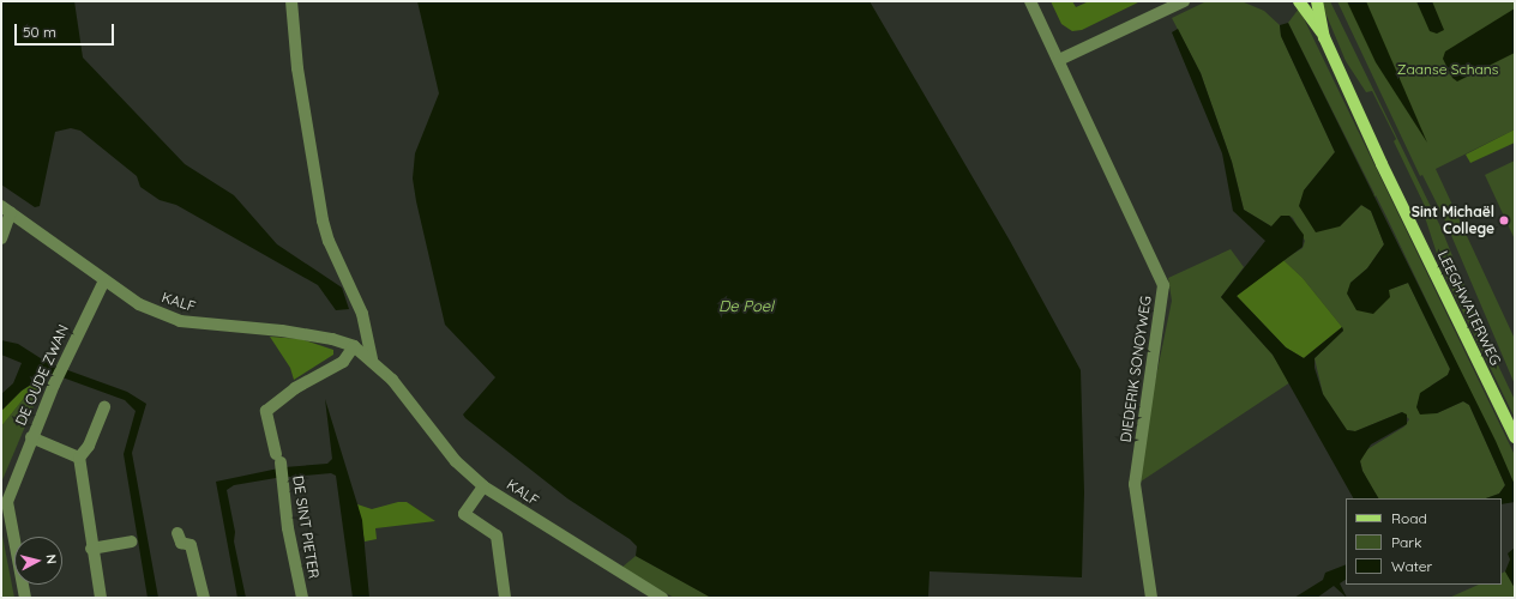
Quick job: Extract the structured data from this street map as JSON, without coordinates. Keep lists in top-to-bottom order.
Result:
{
  "streets": {
    "main road": ["LEEGHWATERWEG"],
    "street": [
      "KALF",
      "DIEDERIK SONOYWEG",
      "DE OUDE ZWAN",
      "DE SINT PIETER"
    ]
  },
  "crossings": [
    ["KALF", "DE OUDE ZWAN"],
    ["KALF", "DE SINT PIETER"]
  ],
  "water": ["De Poel"],
  "parks": ["Zaanse Schans"],
  "places": ["Sint Michaël College"],
  "legend": ["Road", "Park", "Water"],
  "scale_bar": "50 m",
  "north": "right"
}
